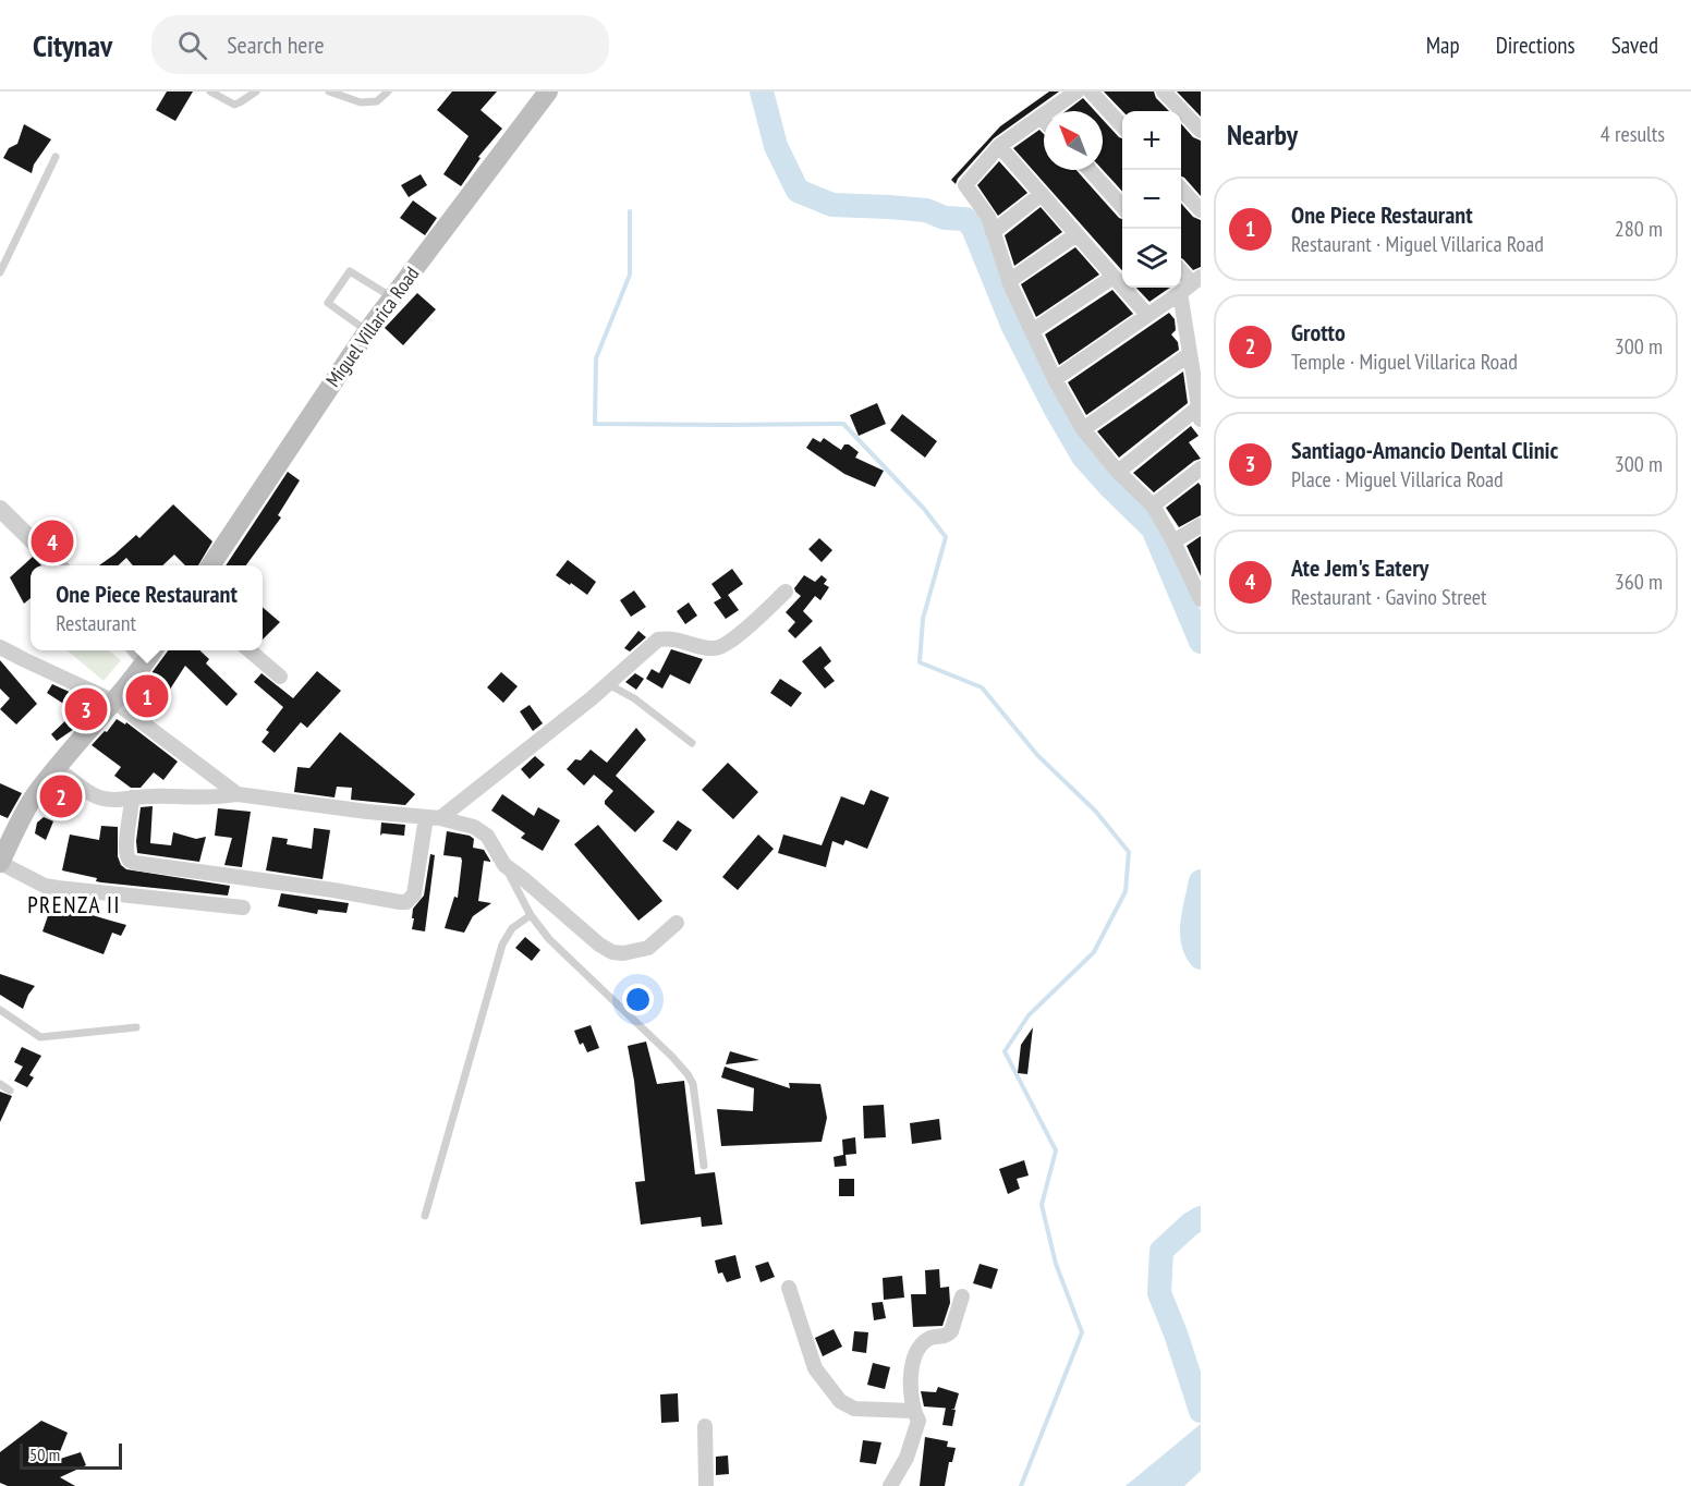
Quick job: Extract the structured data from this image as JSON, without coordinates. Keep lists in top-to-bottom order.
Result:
{
  "streets": {
    "main road": ["Miguel Villarica Road"]
  },
  "districts": ["PRENZA II"],
  "scale_bar": "50 m",
  "north": "top left",
  "page": {
    "header": "Citynav",
    "search": "Search here",
    "nav": ["Map", "Directions", "Saved"],
    "heading": ["Nearby", "4 results"],
    "map_buttons": ["+", "−"],
    "list": [
      {
        "mark": "1",
        "name": "One Piece Restaurant",
        "note": "Restaurant · Miguel Villarica Road",
        "value": "280 m"
      },
      {
        "mark": "2",
        "name": "Grotto",
        "note": "Temple · Miguel Villarica Road",
        "value": "300 m"
      },
      {
        "mark": "3",
        "name": "Santiago-Amancio Dental Clinic",
        "note": "Place · Miguel Villarica Road",
        "value": "300 m"
      },
      {
        "mark": "4",
        "name": "Ate Jem's Eatery",
        "note": "Restaurant · Gavino Street",
        "value": "360 m"
      }
    ],
    "pins": [
      "4",
      "1",
      "3",
      "2"
    ],
    "popup": ["One Piece Restaurant", "Restaurant"],
    "scale": "50 m"
  }
}
